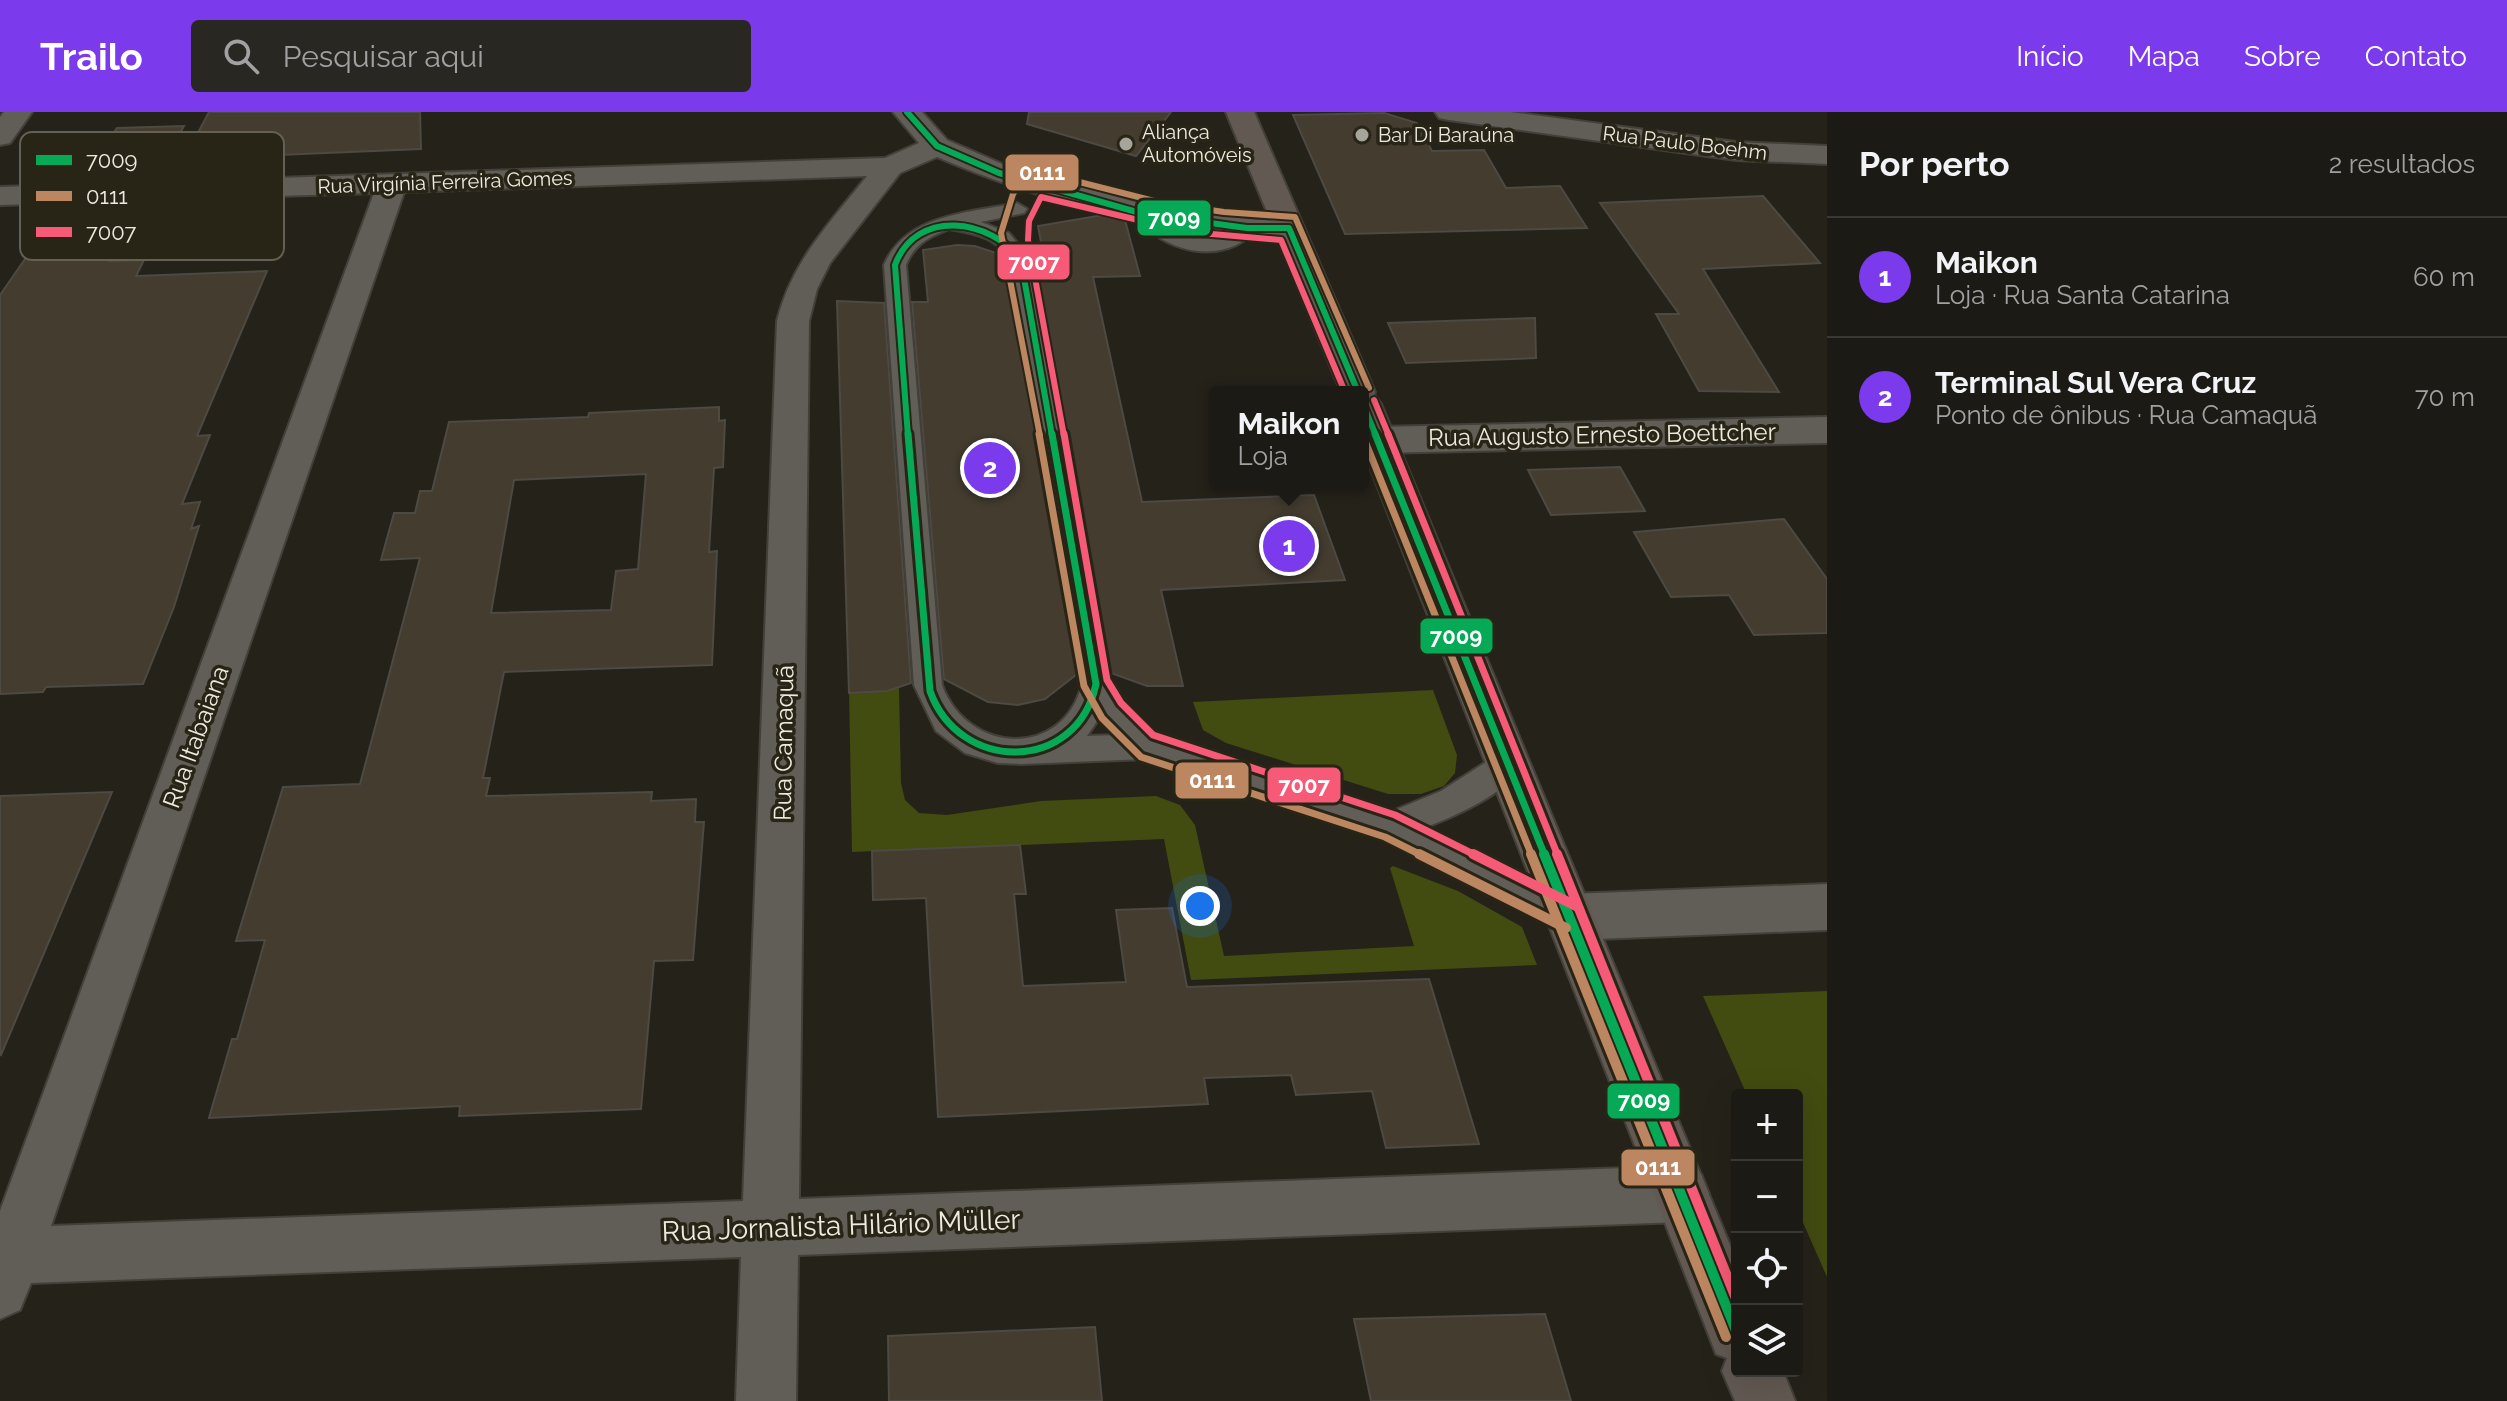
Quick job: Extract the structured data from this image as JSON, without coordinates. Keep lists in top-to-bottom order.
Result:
{
  "streets": {
    "street": [
      "Rua Paulo Boehm",
      "Rua Virgínia Ferreira Gomes",
      "Rua Augusto Ernesto Boettcher",
      "Rua Itabaiana",
      "Rua Camaquã",
      "Rua Jornalista Hilário Müller"
    ]
  },
  "crossings": [
    ["Rua Virgínia Ferreira Gomes", "Rua Itabaiana"],
    ["Rua Virgínia Ferreira Gomes", "Rua Camaquã"],
    ["Rua Itabaiana", "Rua Jornalista Hilário Müller"],
    ["Rua Camaquã", "Rua Jornalista Hilário Müller"]
  ],
  "places": ["Bar Di Baraúna", "Aliança Automóveis"],
  "lines": ["transit line 7009", "transit line 0111", "transit line 7007"],
  "legend": ["7009", "0111", "7007"],
  "page": {
    "header": "Trailo",
    "search": "Pesquisar aqui",
    "nav": [
      "Início",
      "Mapa",
      "Sobre",
      "Contato"
    ],
    "heading": ["Por perto", "2 resultados"],
    "list": [
      {
        "mark": "1",
        "name": "Maikon",
        "note": "Loja · Rua Santa Catarina",
        "value": "60 m"
      },
      {
        "mark": "2",
        "name": "Terminal Sul Vera Cruz",
        "note": "Ponto de ônibus · Rua Camaquã",
        "value": "70 m"
      }
    ],
    "popup": ["Maikon", "Loja"],
    "pins": ["2", "1"],
    "map_buttons": ["+", "−"]
  }
}
